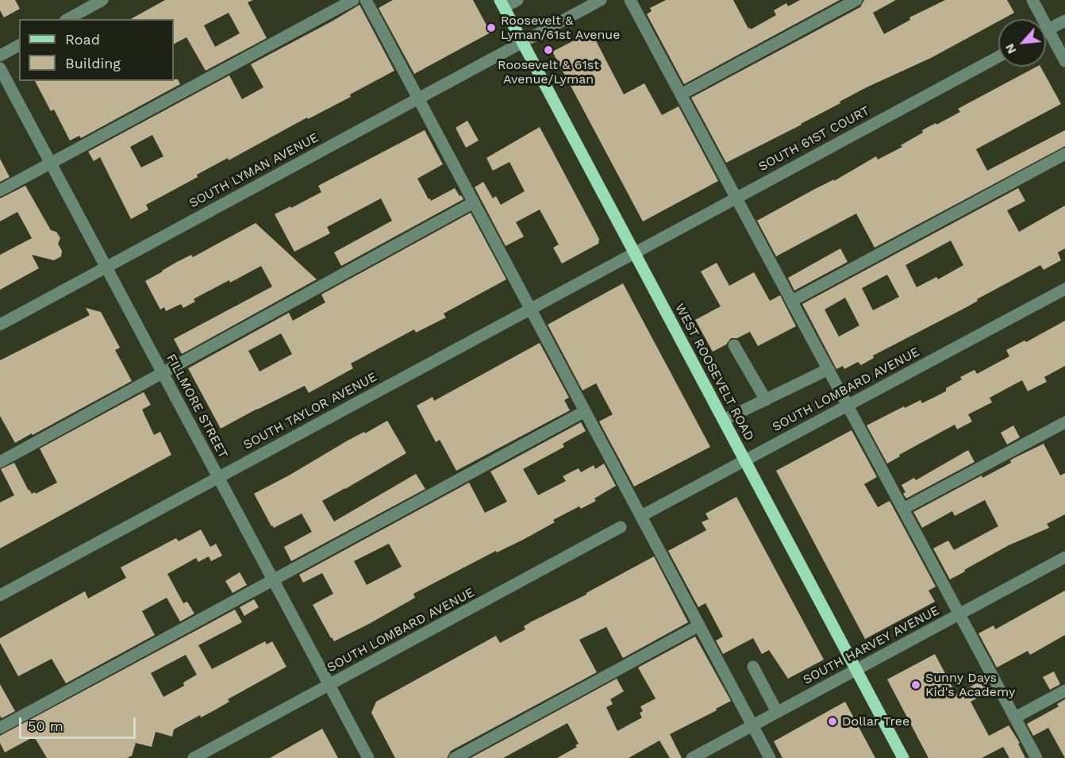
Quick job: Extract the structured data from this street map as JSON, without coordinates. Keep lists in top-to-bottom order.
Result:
{
  "streets": {
    "main road": ["WEST ROOSEVELT ROAD"],
    "street": [
      "SOUTH 61ST COURT",
      "SOUTH LYMAN AVENUE",
      "SOUTH LOMBARD AVENUE",
      "FILLMORE STREET",
      "SOUTH TAYLOR AVENUE",
      "SOUTH HARVEY AVENUE"
    ]
  },
  "crossings": [
    ["SOUTH 61ST COURT", "WEST ROOSEVELT ROAD"],
    ["SOUTH 61ST COURT", "SOUTH TAYLOR AVENUE"],
    ["SOUTH LYMAN AVENUE", "WEST ROOSEVELT ROAD"],
    ["SOUTH LYMAN AVENUE", "FILLMORE STREET"],
    ["WEST ROOSEVELT ROAD", "SOUTH LOMBARD AVENUE"],
    ["WEST ROOSEVELT ROAD", "SOUTH TAYLOR AVENUE"],
    ["WEST ROOSEVELT ROAD", "SOUTH HARVEY AVENUE"],
    ["SOUTH LOMBARD AVENUE", "FILLMORE STREET"],
    ["FILLMORE STREET", "SOUTH TAYLOR AVENUE"]
  ],
  "places": [
    "Roosevelt & Lyman/61st Avenue",
    "Roosevelt & 61st Avenue/Lyman",
    "Sunny Days Kid's Academy",
    "Dollar Tree"
  ],
  "legend": ["Road", "Building"],
  "scale_bar": "50 m",
  "north": "bottom left"
}
